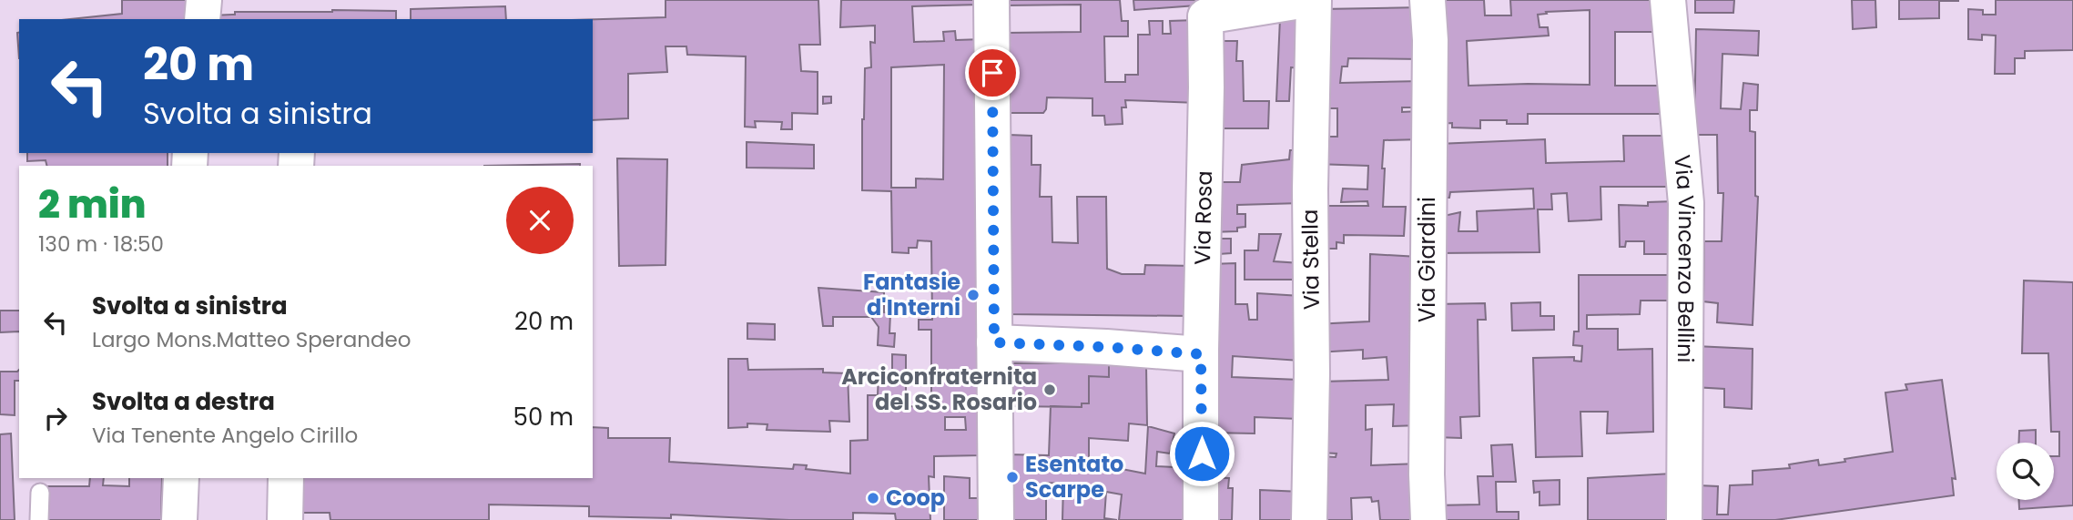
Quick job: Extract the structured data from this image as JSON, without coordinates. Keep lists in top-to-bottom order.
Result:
{
  "streets": {
    "street": [
      "Via Rosa",
      "Via Stella",
      "Via Giardini",
      "Via Vincenzo Bellini"
    ]
  },
  "places": [
    "Fantasie d'Interni",
    "Arciconfraternita del SS. Rosario",
    "Esentato Scarpe",
    "Coop"
  ],
  "page": {
    "turn": ["20 m", "Svolta a sinistra"],
    "heading": ["2 min", "130 m · 18:50"],
    "list": [
      {
        "name": "Svolta a sinistra",
        "note": "Largo Mons.Matteo Sperandeo",
        "value": "20 m"
      },
      {
        "name": "Svolta a destra",
        "note": "Via Tenente Angelo Cirillo",
        "value": "50 m"
      }
    ]
  }
}
